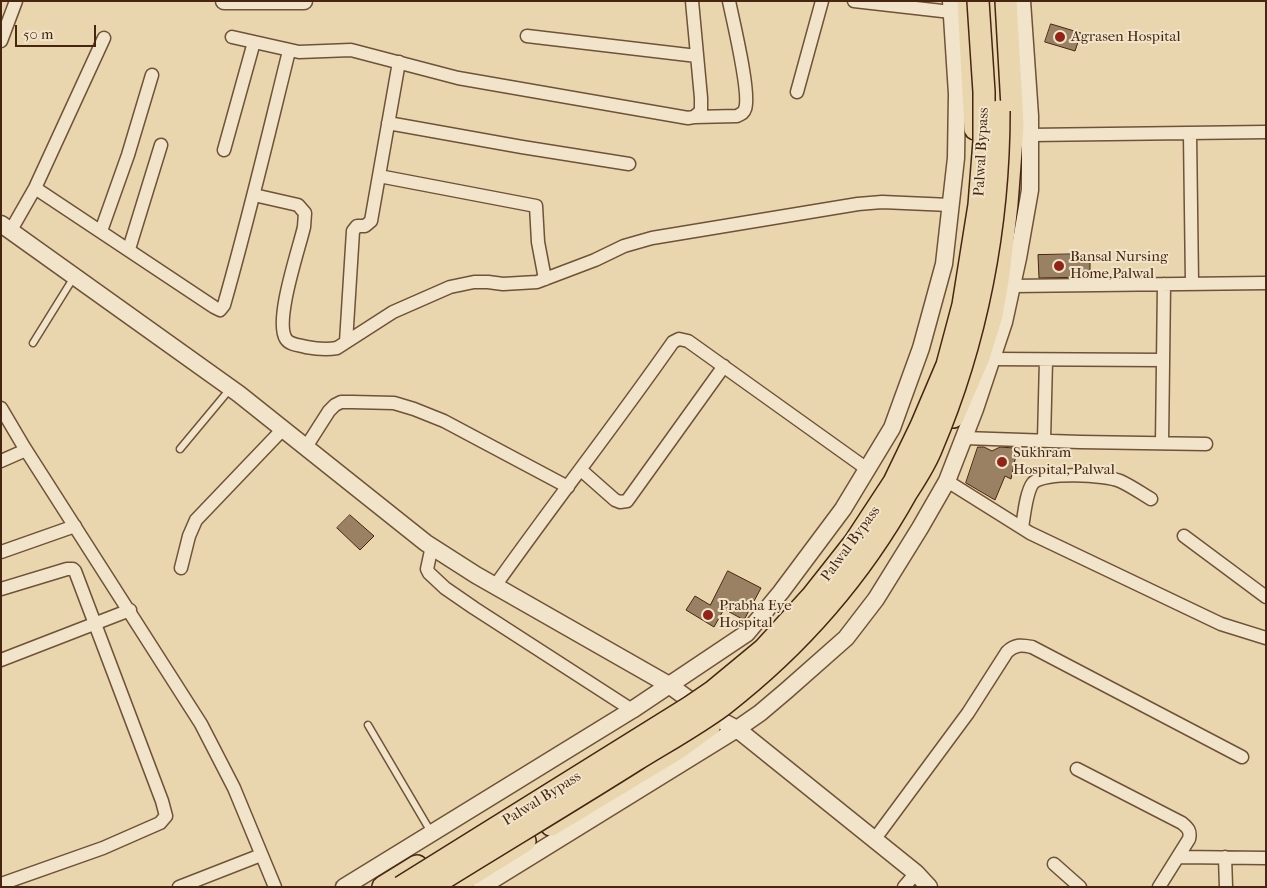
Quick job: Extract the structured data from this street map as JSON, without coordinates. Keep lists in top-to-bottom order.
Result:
{
  "streets": {
    "highway": ["Palwal Bypass"]
  },
  "places": [
    "Agrasen Hospital",
    "Bansal Nursing Home,Palwal",
    "Sukhram Hospital, Palwal",
    "Prabha Eye Hospital"
  ],
  "scale_bar": "50 m"
}
